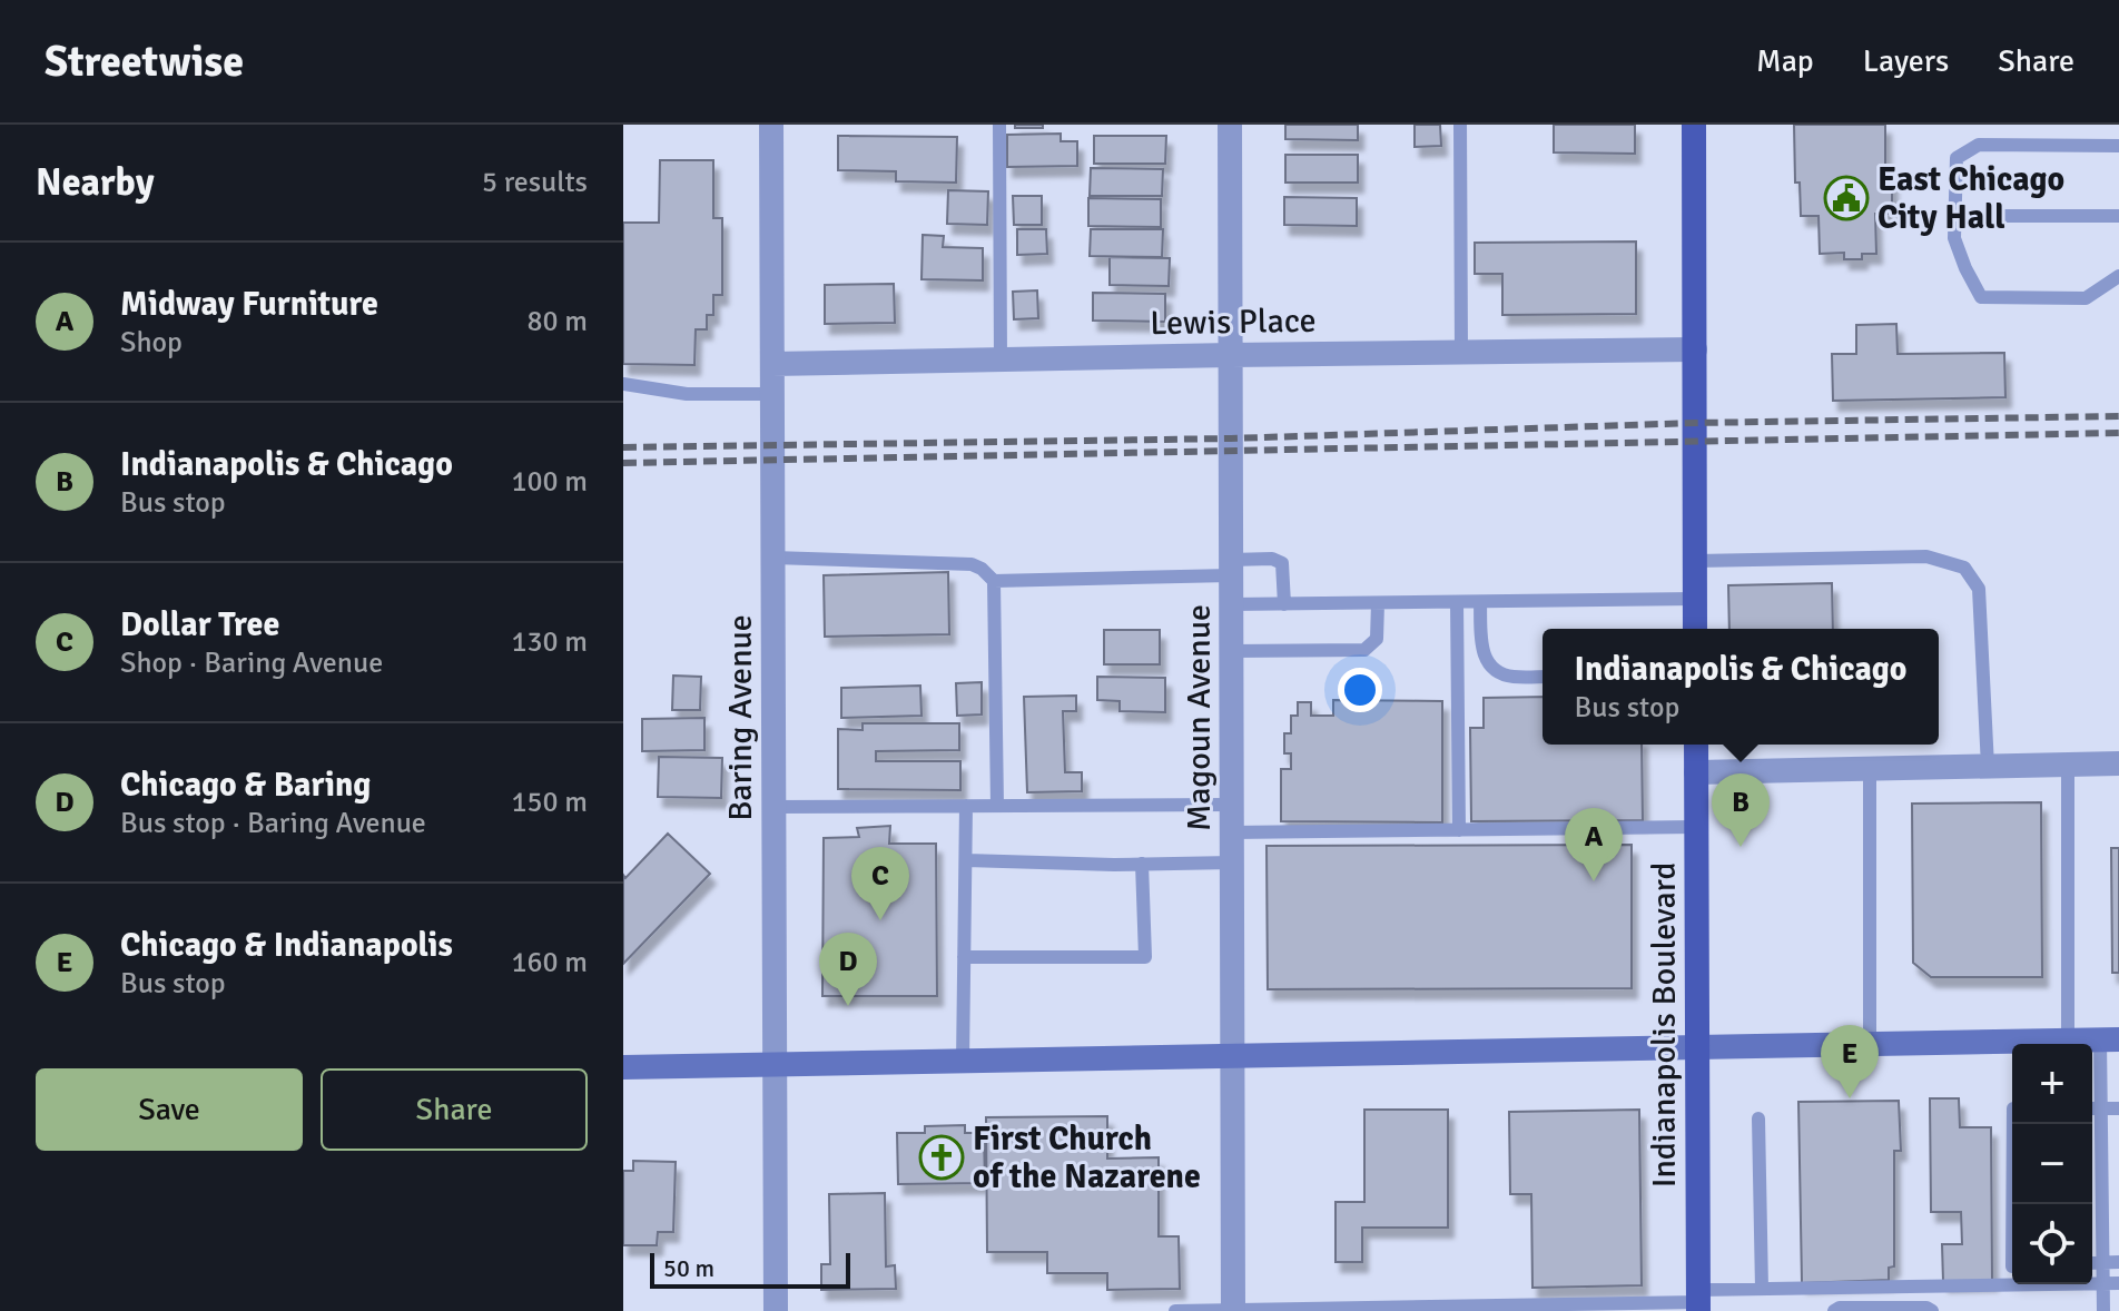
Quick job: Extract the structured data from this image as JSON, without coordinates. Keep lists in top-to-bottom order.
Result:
{
  "streets": {
    "main road": ["Indianapolis Boulevard"],
    "street": ["Lewis Place", "Baring Avenue", "Magoun Avenue"]
  },
  "crossings": [
    ["Lewis Place", "Baring Avenue"],
    ["Lewis Place", "Magoun Avenue"]
  ],
  "places": {
    "public building": ["East Chicago City Hall"],
    "church": ["First Church of the Nazarene"]
  },
  "scale_bar": "50 m",
  "page": {
    "header": "Streetwise",
    "nav": ["Map", "Layers", "Share"],
    "heading": ["Nearby", "5 results"],
    "list": [
      {
        "mark": "A",
        "name": "Midway Furniture",
        "note": "Shop",
        "value": "80 m"
      },
      {
        "mark": "B",
        "name": "Indianapolis & Chicago",
        "note": "Bus stop",
        "value": "100 m"
      },
      {
        "mark": "C",
        "name": "Dollar Tree",
        "note": "Shop · Baring Avenue",
        "value": "130 m"
      },
      {
        "mark": "D",
        "name": "Chicago & Baring",
        "note": "Bus stop · Baring Avenue",
        "value": "150 m"
      },
      {
        "mark": "E",
        "name": "Chicago & Indianapolis",
        "note": "Bus stop",
        "value": "160 m"
      }
    ],
    "popup": ["Indianapolis & Chicago", "Bus stop"],
    "pins": [
      "B",
      "A",
      "C",
      "D",
      "E"
    ],
    "buttons": ["Save", "Share"],
    "map_buttons": ["+", "−"],
    "scale": "50 m"
  }
}
